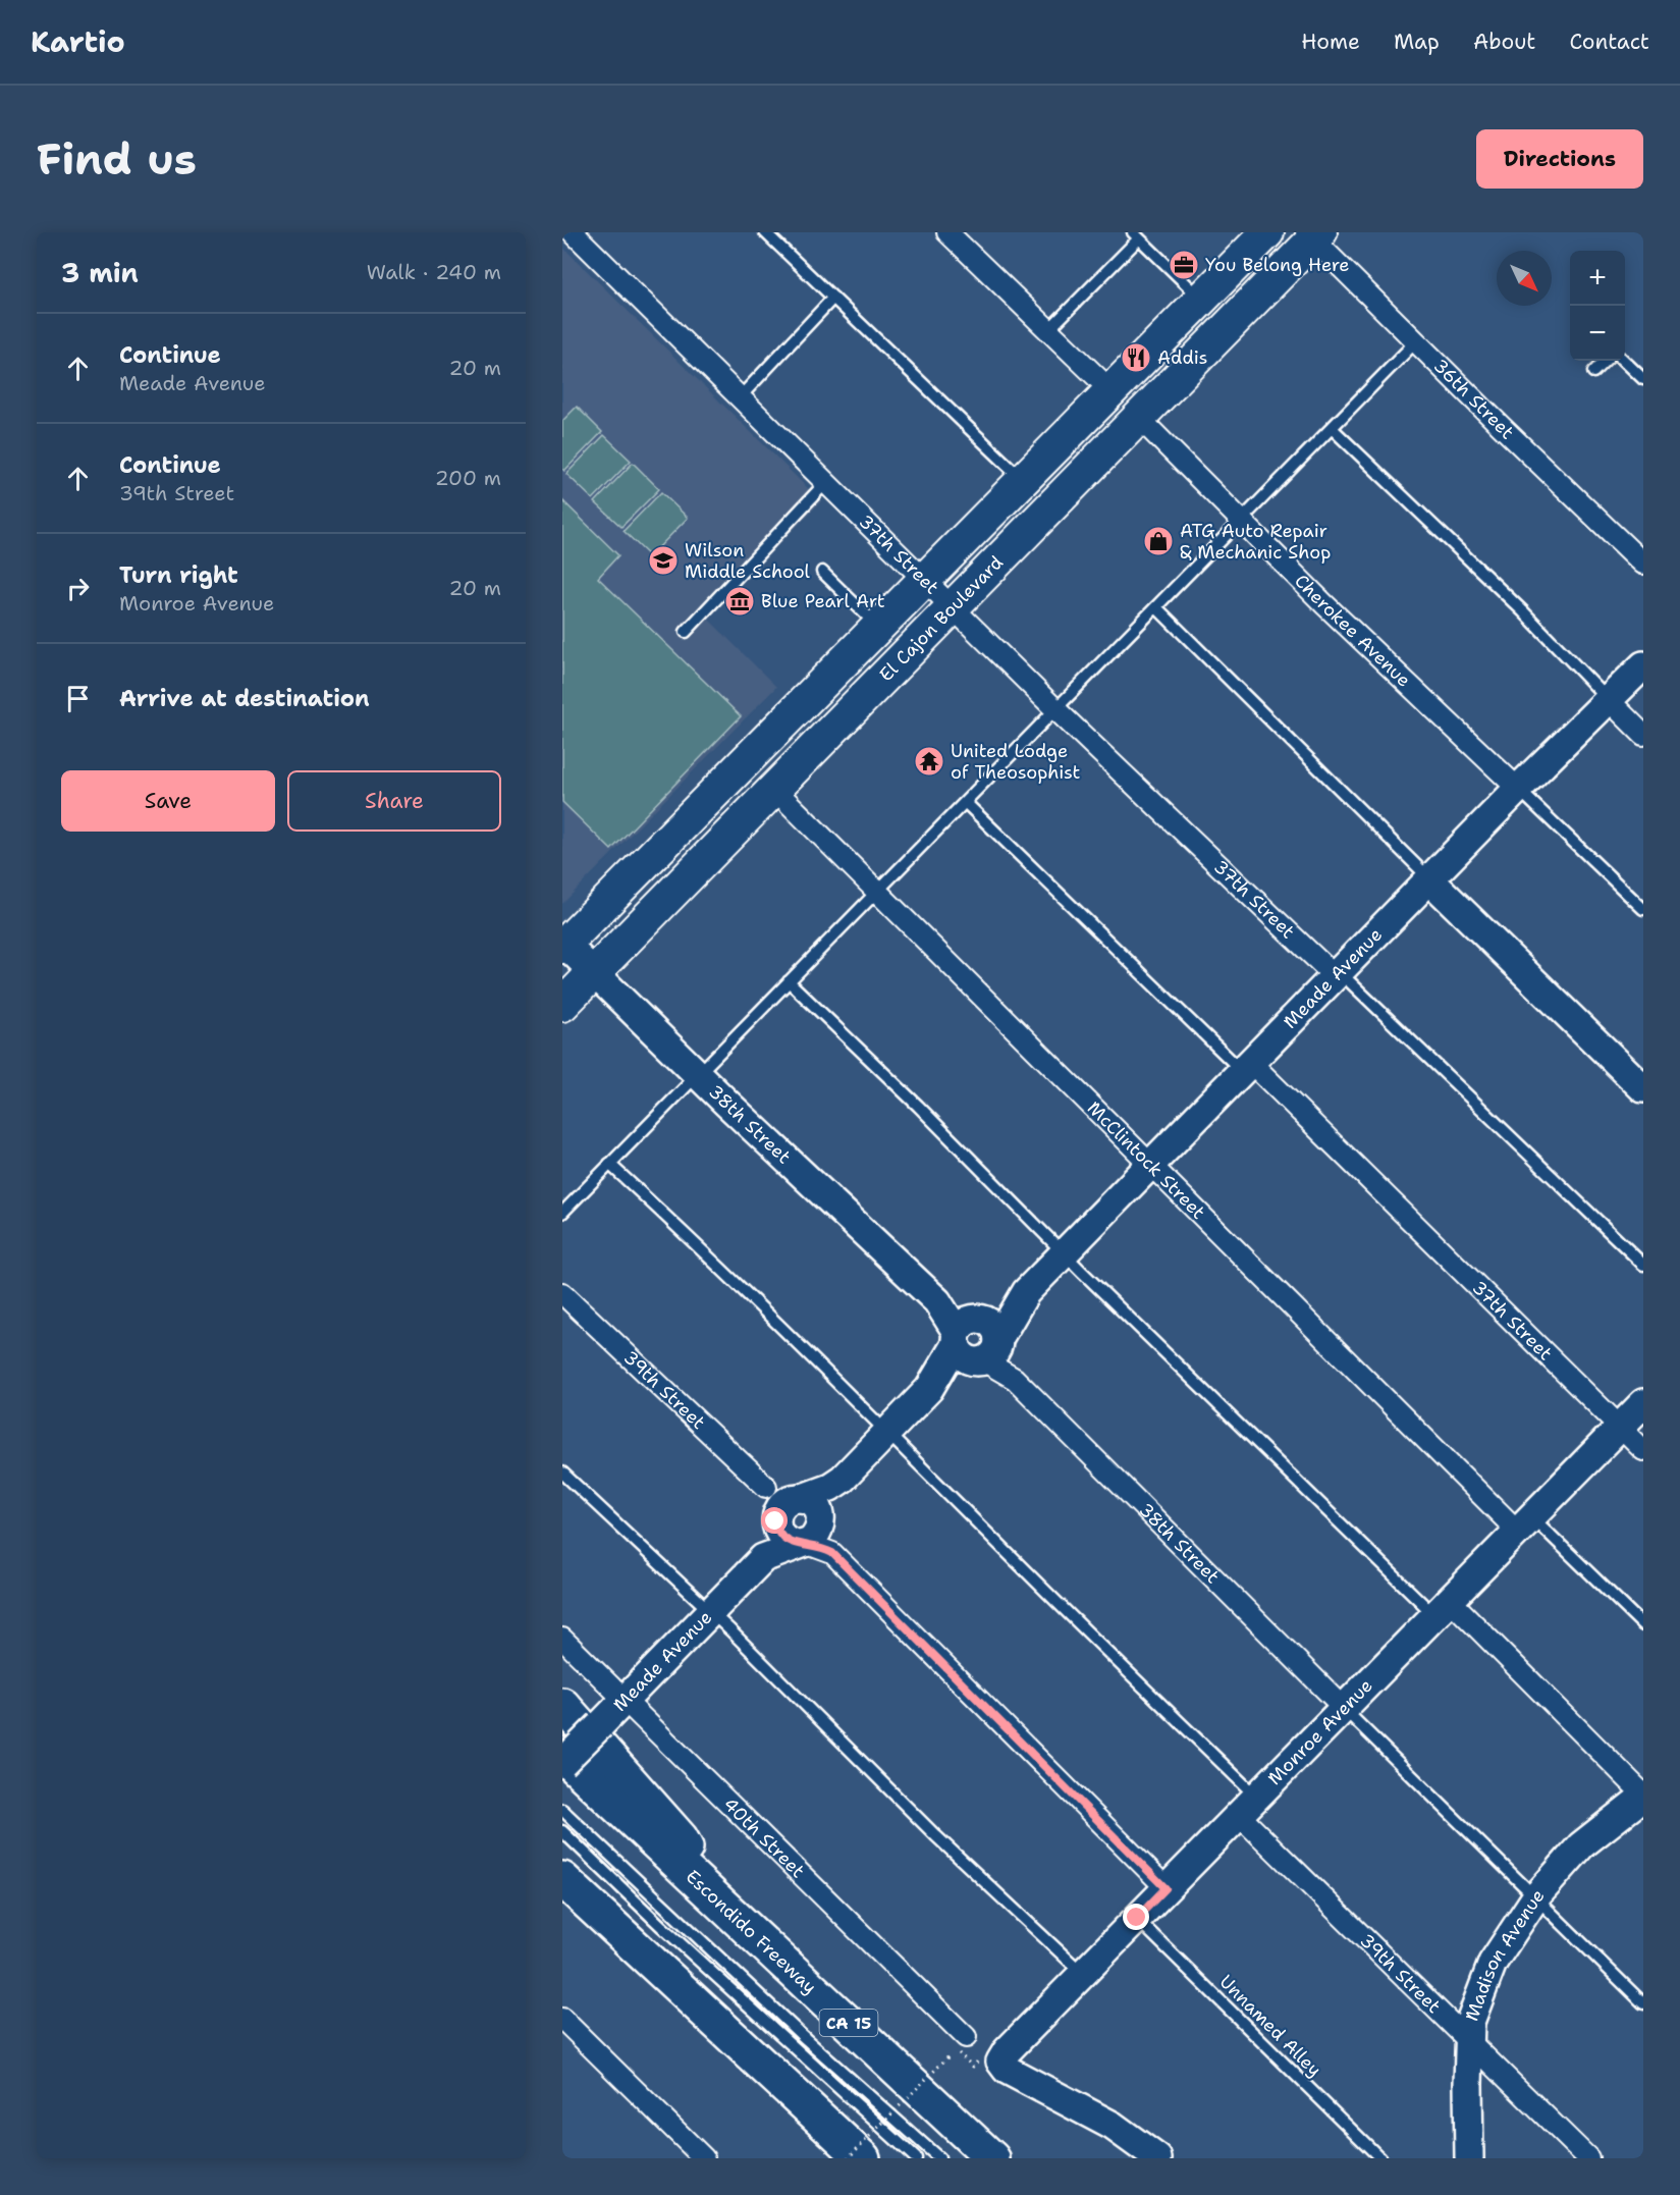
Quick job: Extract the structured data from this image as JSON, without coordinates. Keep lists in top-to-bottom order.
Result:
{
  "streets": {
    "highway": ["Escondido Freeway", "CA 15"],
    "main road": ["El Cajon Boulevard"],
    "street": [
      "36th Street",
      "37th Street",
      "Cherokee Avenue",
      "Meade Avenue",
      "38th Street",
      "McClintock Street",
      "39th Street",
      "Monroe Avenue",
      "40th Street",
      "Madison Avenue"
    ],
    "lane": ["Unnamed Alley"]
  },
  "crossings": [
    ["36th Street", "El Cajon Boulevard"],
    ["37th Street", "El Cajon Boulevard"],
    ["37th Street", "Meade Avenue"],
    ["37th Street", "Monroe Avenue"],
    ["El Cajon Boulevard", "Cherokee Avenue"],
    ["El Cajon Boulevard", "38th Street"],
    ["El Cajon Boulevard", "McClintock Street"],
    ["Cherokee Avenue", "Meade Avenue"],
    ["Meade Avenue", "38th Street"],
    ["Meade Avenue", "McClintock Street"],
    ["Meade Avenue", "39th Street"],
    ["Meade Avenue", "40th Street"],
    ["38th Street", "Monroe Avenue"],
    ["McClintock Street", "Monroe Avenue"],
    ["39th Street", "Monroe Avenue"],
    ["39th Street", "Madison Avenue"],
    ["Monroe Avenue", "Unnamed Alley"]
  ],
  "places": {
    "office": ["You Belong Here"],
    "restaurant": ["Addis"],
    "shop": ["ATG Auto Repair & Mechanic Shop"],
    "school or university": ["Wilson Middle School"],
    "museum": ["Blue Pearl Art"],
    "temple": ["United Lodge of Theosophist"]
  },
  "north": "bottom right",
  "page": {
    "header": "Kartio",
    "nav": [
      "Home",
      "Map",
      "About",
      "Contact"
    ],
    "buttons": [
      "Directions",
      ["Save", "Share"]
    ],
    "title": "Find us",
    "heading": ["3 min", "Walk · 240 m"],
    "map_buttons": ["+", "−"],
    "list": [
      ["Continue", "Meade Avenue", "20 m"],
      ["Continue", "39th Street", "200 m"],
      ["Turn right", "Monroe Avenue", "20 m"],
      "Arrive at destination"
    ]
  }
}
